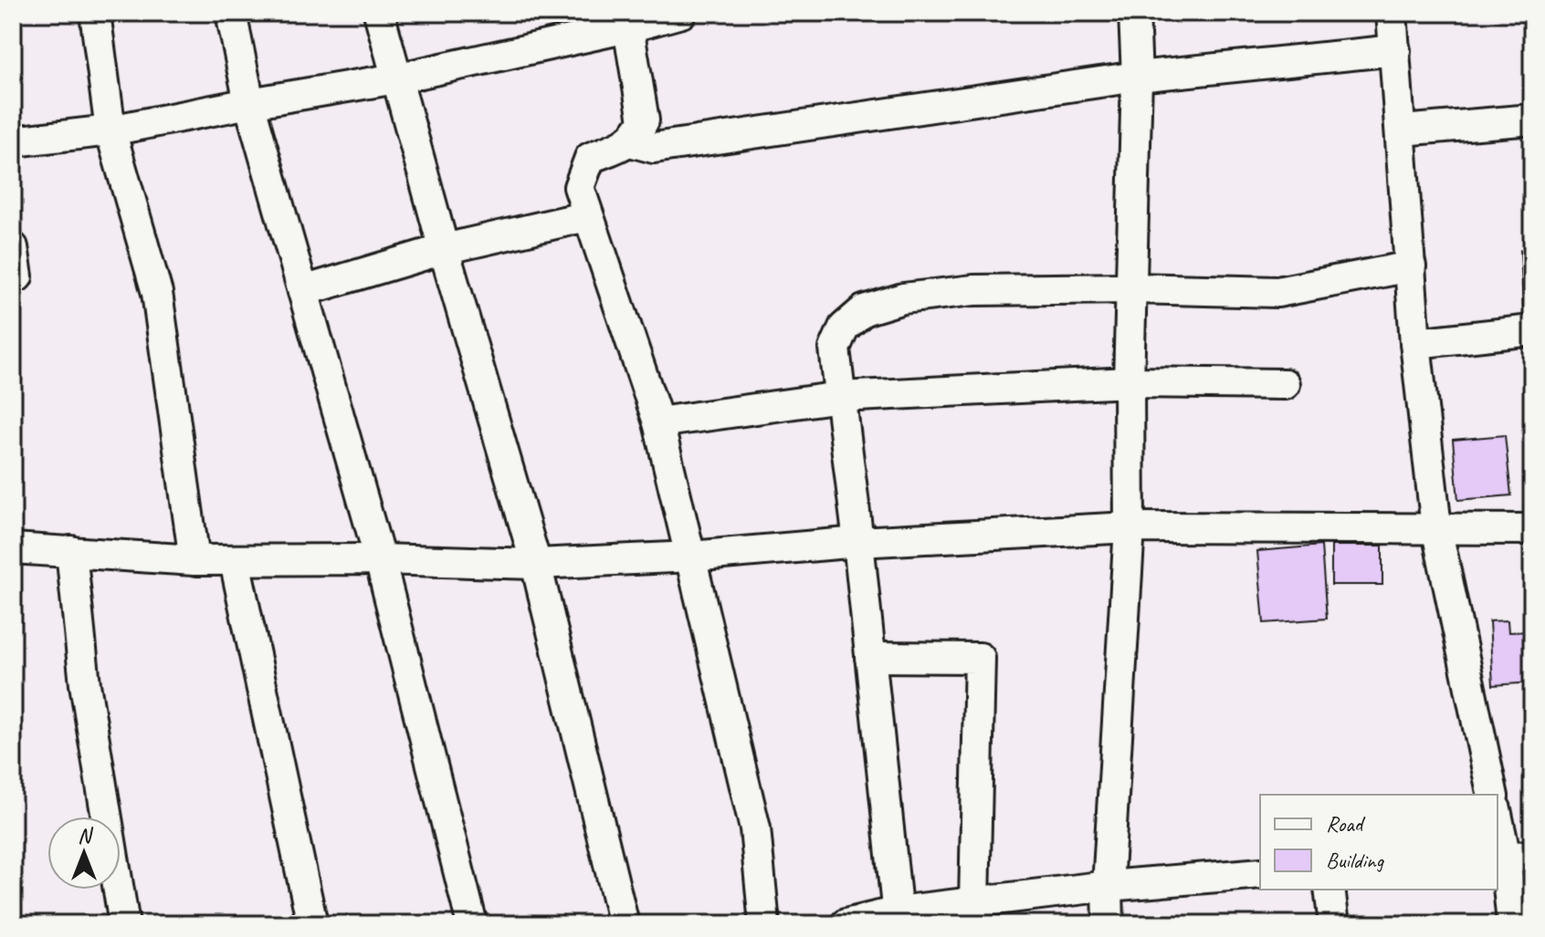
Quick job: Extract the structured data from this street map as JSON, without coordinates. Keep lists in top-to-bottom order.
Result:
{
  "legend": ["Road", "Building"],
  "north": "top"
}
